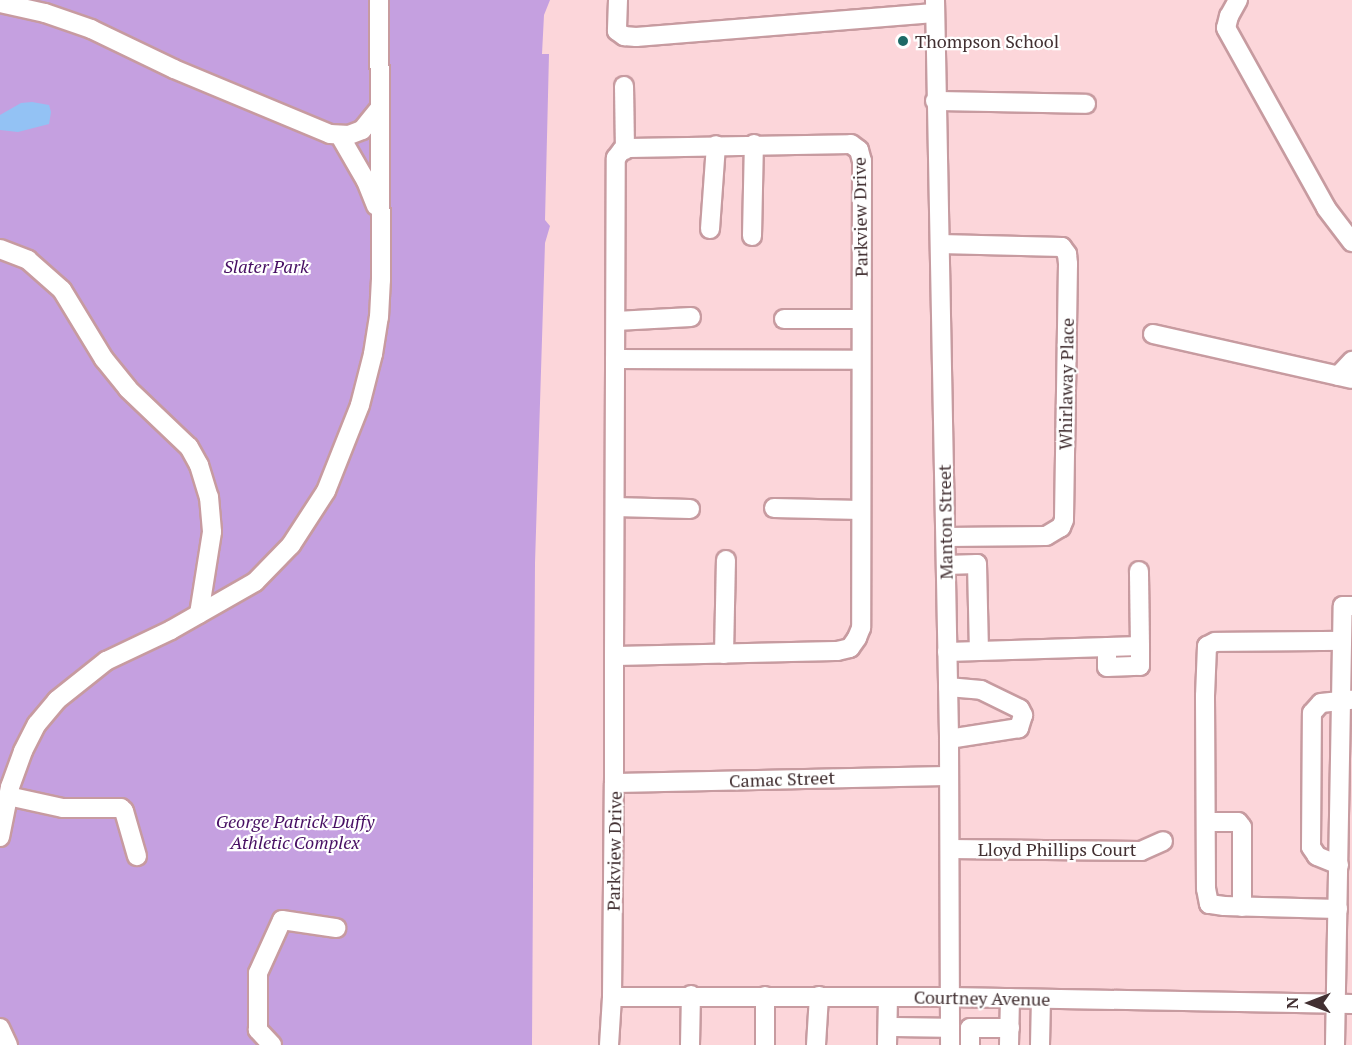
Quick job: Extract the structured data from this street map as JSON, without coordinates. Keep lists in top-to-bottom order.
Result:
{
  "streets": {
    "street": [
      "Parkview Drive",
      "Whirlaway Place",
      "Manton Street",
      "Camac Street",
      "Lloyd Phillips Court",
      "Courtney Avenue"
    ]
  },
  "crossings": [
    ["Parkview Drive", "Camac Street"],
    ["Parkview Drive", "Courtney Avenue"],
    ["Whirlaway Place", "Manton Street"],
    ["Manton Street", "Camac Street"],
    ["Manton Street", "Lloyd Phillips Court"],
    ["Manton Street", "Courtney Avenue"]
  ],
  "parks": ["Slater Park", "George Patrick Duffy Athletic Complex"],
  "places": ["Thompson School"],
  "north": "left"
}
